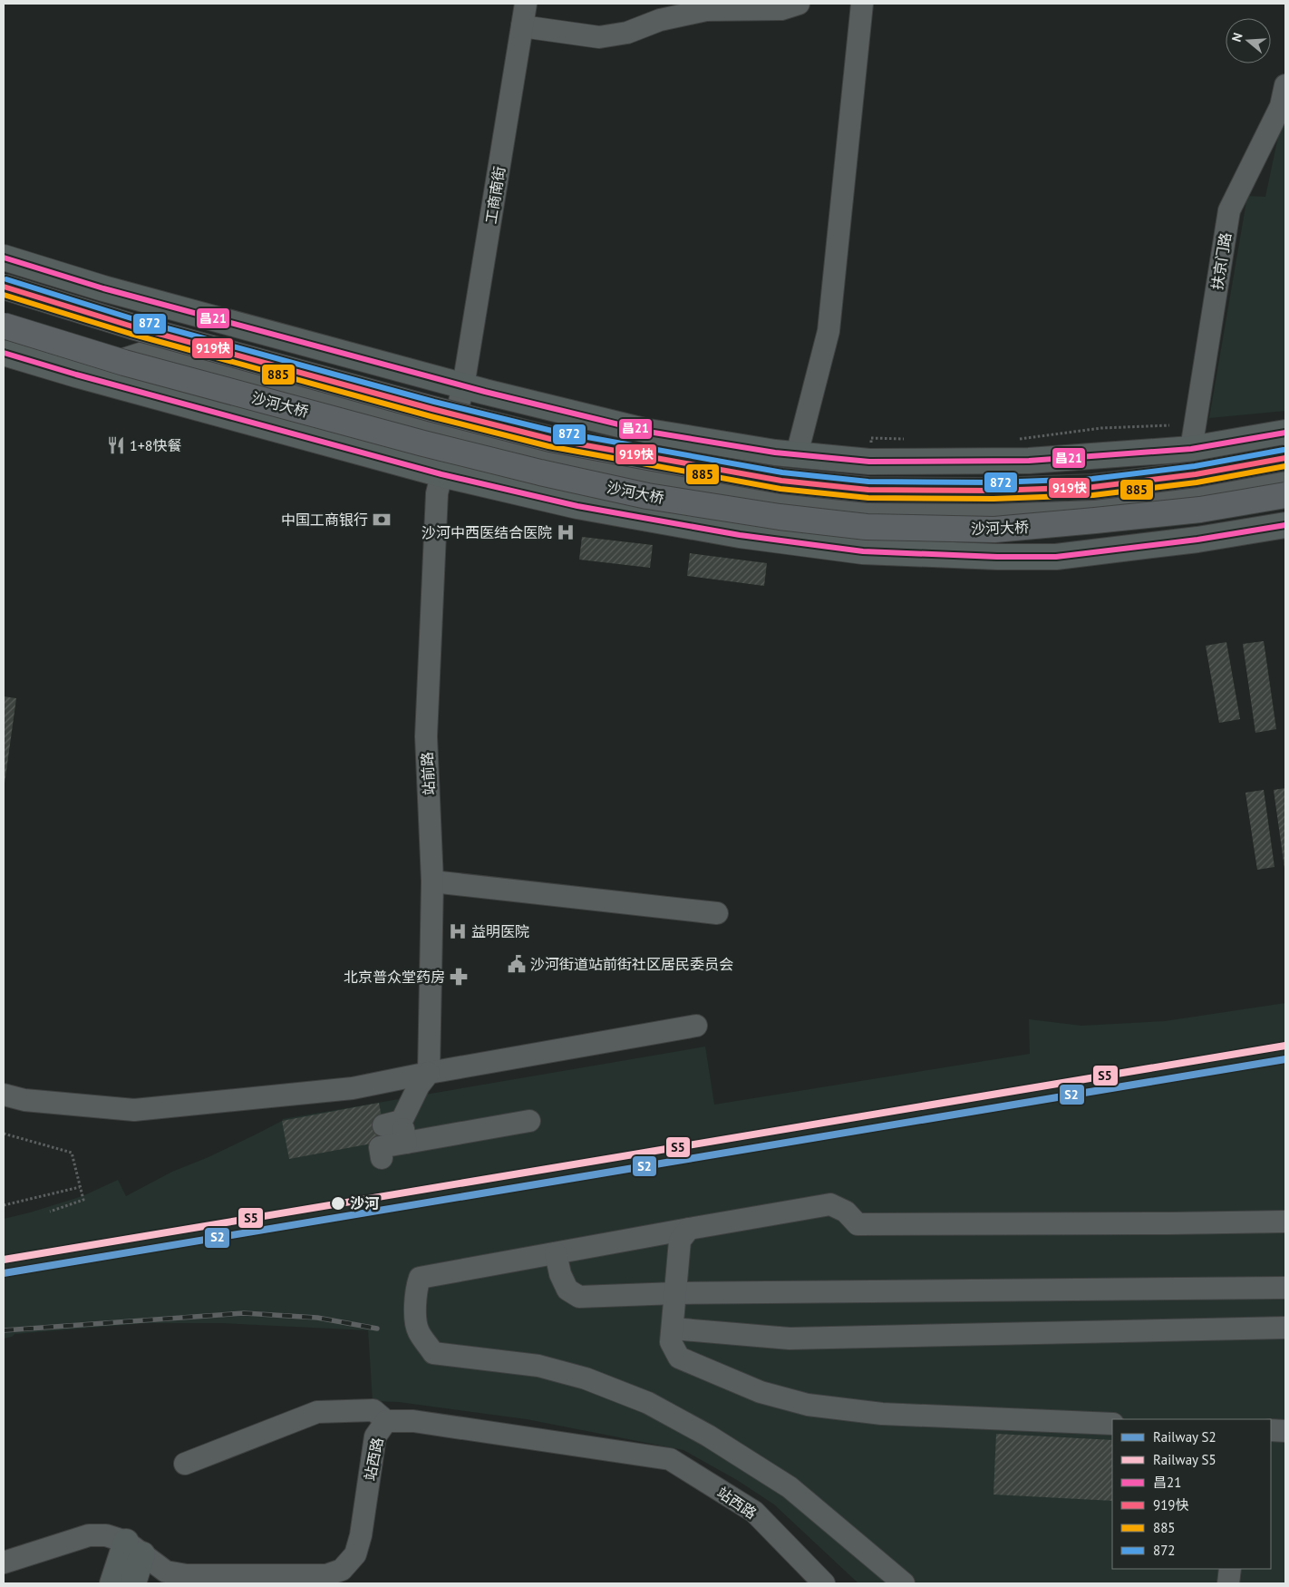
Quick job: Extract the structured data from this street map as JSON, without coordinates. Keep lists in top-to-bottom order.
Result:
{
  "streets": {
    "highway": ["沙河大桥"],
    "street": [
      "工商南街",
      "扶京门路",
      "站前路",
      "站西路"
    ]
  },
  "crossings": [
    ["工商南街", "站前路"]
  ],
  "places": {
    "restaurant": ["1+8快餐"],
    "bank": ["中国工商银行"],
    "hospital": ["沙河中西医结合医院", "益明医院"],
    "public building": ["沙河街道站前街社区居民委员会"],
    "pharmacy": ["北京普众堂药房"],
    "other": ["沙河"]
  },
  "lines": [
    "transit line 昌21",
    "transit line 872",
    "transit line 919快",
    "transit line 885",
    "rail line S5",
    "rail line S2"
  ],
  "legend": [
    "Railway S2",
    "Railway S5",
    "昌21",
    "919快",
    "885",
    "872"
  ],
  "north": "left"
}
